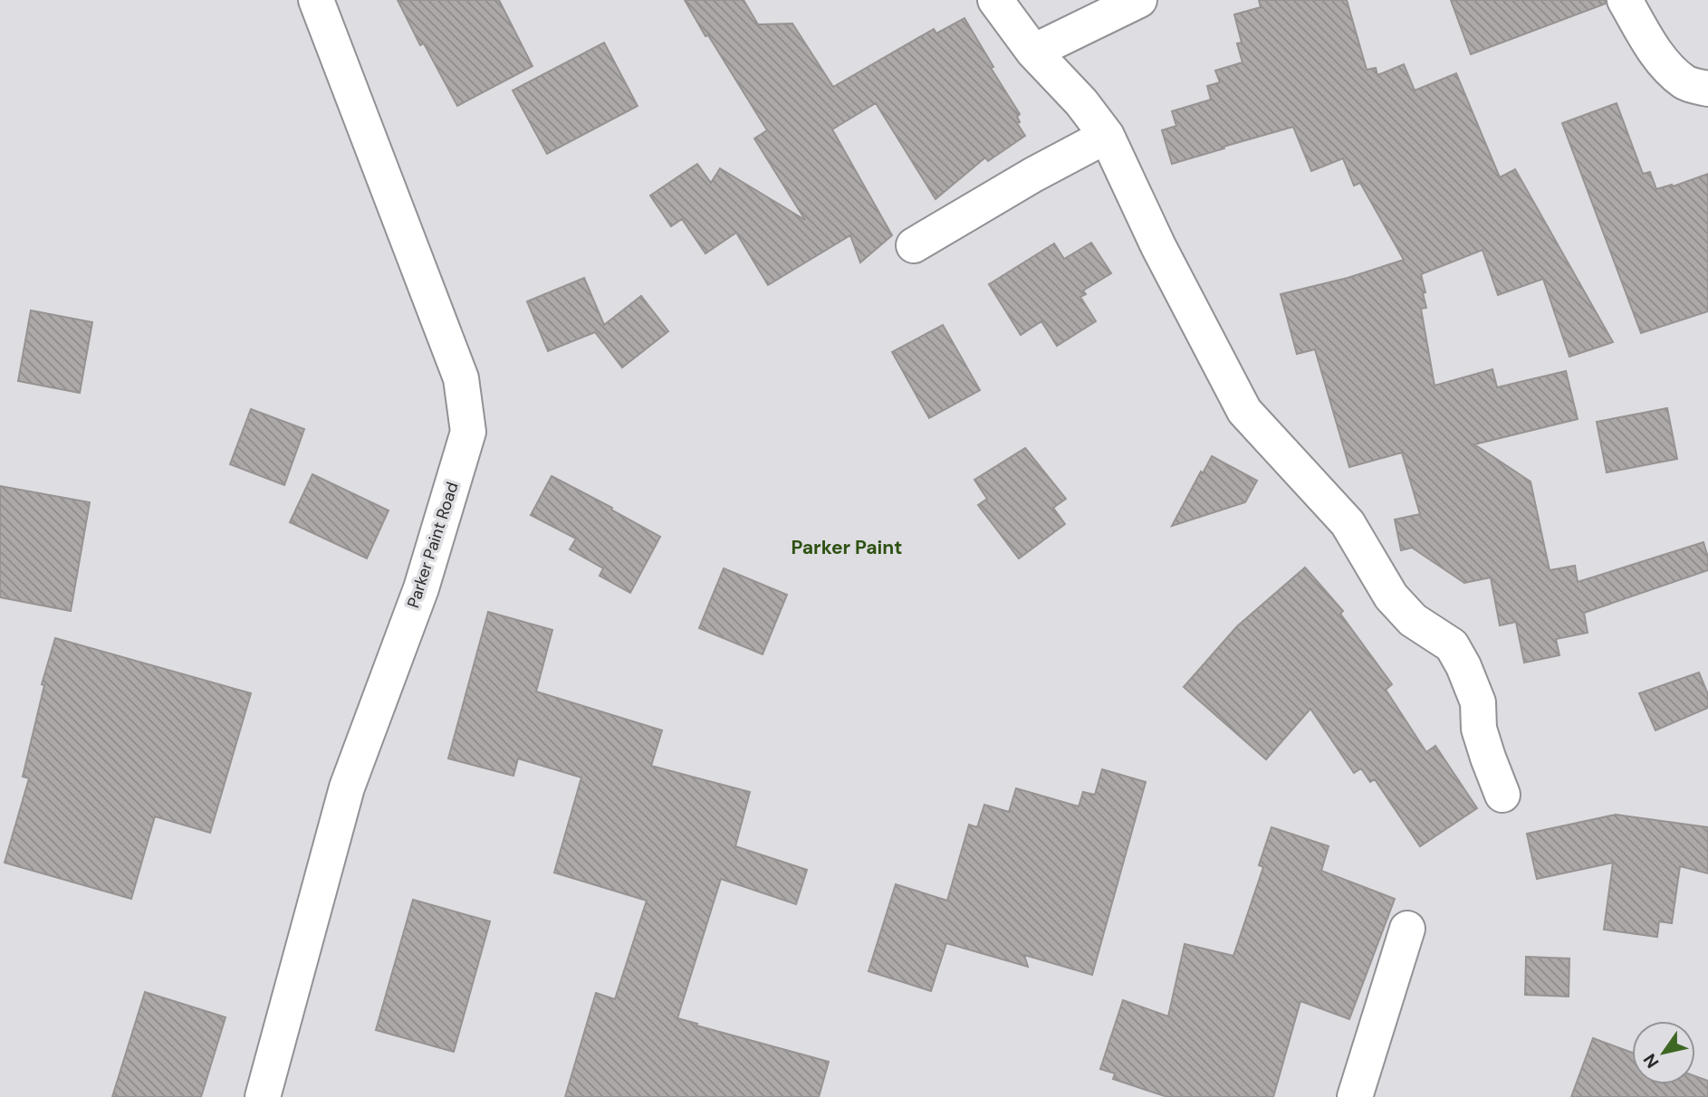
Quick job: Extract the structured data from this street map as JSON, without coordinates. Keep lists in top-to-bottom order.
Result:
{
  "streets": {
    "street": ["Parker Paint Road"]
  },
  "districts": ["Parker Paint"],
  "north": "bottom left"
}
